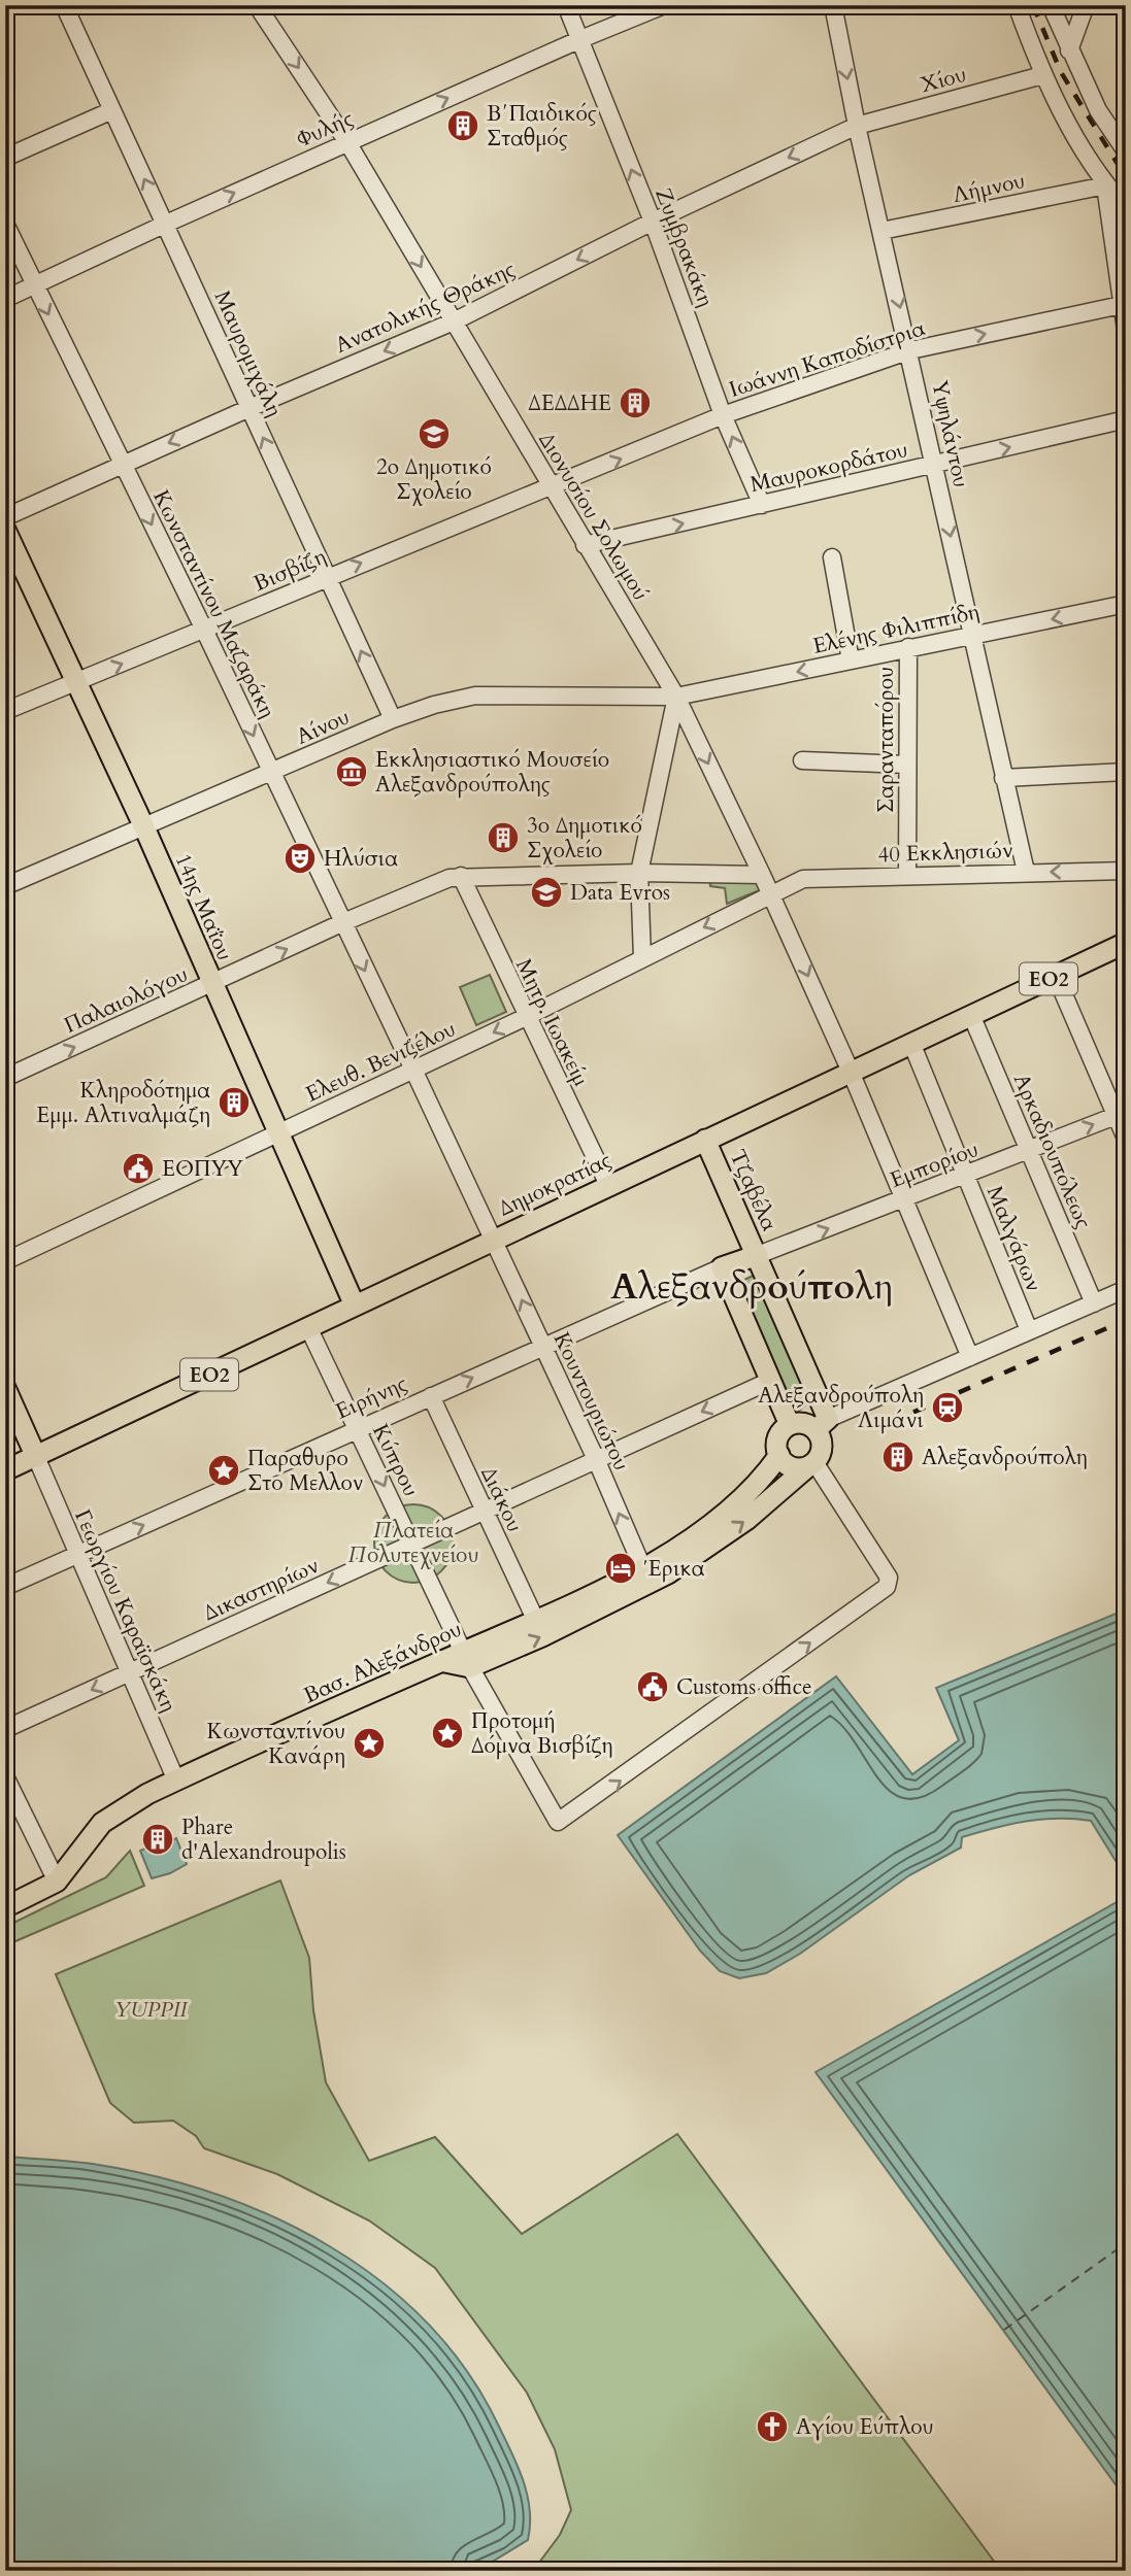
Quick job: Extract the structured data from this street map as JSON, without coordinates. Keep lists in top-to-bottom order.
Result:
{
  "streets": {
    "main road": [
      "14ης Μαΐου",
      "ΕΟ2",
      "Δημοκρατίας",
      "Τζαβέλα",
      "Ειρήνης",
      "Βασ. Αλεξάνδρου"
    ],
    "street": [
      "Χίου",
      "Φυλής",
      "Λήμνου",
      "Ζυμβρακάκη",
      "Ανατολικής Θράκης",
      "Μαυρομιχάλη",
      "Ιωάννη Καποδίστρια",
      "Υψηλάντου",
      "Μαυροκορδάτου",
      "Διονυσίου Σολωμού",
      "Βισβίζη",
      "Κωνσταντίνου Μαζαράκη",
      "Ελένης Φιλιππίδη",
      "Αίνου",
      "Σαρανταπόρου",
      "40 Εκκλησιών",
      "Παλαιολόγου",
      "Μητρ. Ιωακείμ",
      "Ελευθ. Βενιζέλου",
      "Αρκαδιουπόλεως",
      "Εμπορίου",
      "Μαλγάρων",
      "Κουντουριώτου",
      "Κύπρου",
      "Διάκου",
      "Δικαστηρίων",
      "Γεωργίου Καραϊσκάκη"
    ]
  },
  "crossings": [
    ["Χίου", "Ανατολικής Θράκης"],
    ["Χίου", "Υψηλάντου"],
    ["Φυλής", "Ζυμβρακάκη"],
    ["Φυλής", "Μαυρομιχάλη"],
    ["Φυλής", "Διονυσίου Σολωμού"],
    ["Φυλής", "Κωνσταντίνου Μαζαράκη"],
    ["Λήμνου", "Υψηλάντου"],
    ["Ζυμβρακάκη", "Ανατολικής Θράκης"],
    ["Ζυμβρακάκη", "Ιωάννη Καποδίστρια"],
    ["Ζυμβρακάκη", "Μαυροκορδάτου"],
    ["Ανατολικής Θράκης", "Μαυρομιχάλη"],
    ["Ανατολικής Θράκης", "Υψηλάντου"],
    ["Ανατολικής Θράκης", "Διονυσίου Σολωμού"],
    ["Ανατολικής Θράκης", "Κωνσταντίνου Μαζαράκη"],
    ["Μαυρομιχάλη", "Βισβίζη"],
    ["Μαυρομιχάλη", "Αίνου"],
    ["Ιωάννη Καποδίστρια", "Υψηλάντου"],
    ["Ιωάννη Καποδίστρια", "Διονυσίου Σολωμού"],
    ["Ιωάννη Καποδίστρια", "Βισβίζη"],
    ["Υψηλάντου", "Μαυροκορδάτου"],
    ["Υψηλάντου", "Ελένης Φιλιππίδη"],
    ["Υψηλάντου", "40 Εκκλησιών"],
    ["Μαυροκορδάτου", "Διονυσίου Σολωμού"],
    ["Διονυσίου Σολωμού", "Βισβίζη"],
    ["Διονυσίου Σολωμού", "Ελένης Φιλιππίδη"],
    ["Διονυσίου Σολωμού", "Αίνου"],
    ["Διονυσίου Σολωμού", "40 Εκκλησιών"],
    ["Διονυσίου Σολωμού", "Ελευθ. Βενιζέλου"],
    ["Διονυσίου Σολωμού", "Εμπορίου"],
    ["Διονυσίου Σολωμού", "Δημοκρατίας"],
    ["Βισβίζη", "Κωνσταντίνου Μαζαράκη"],
    ["Βισβίζη", "14ης Μαΐου"],
    ["Κωνσταντίνου Μαζαράκη", "Αίνου"],
    ["Κωνσταντίνου Μαζαράκη", "Παλαιολόγου"],
    ["Κωνσταντίνου Μαζαράκη", "Ελευθ. Βενιζέλου"],
    ["Κωνσταντίνου Μαζαράκη", "Δημοκρατίας"],
    ["Κωνσταντίνου Μαζαράκη", "Κουντουριώτου"],
    ["Ελένης Φιλιππίδη", "Αίνου"],
    ["Ελένης Φιλιππίδη", "Σαρανταπόρου"],
    ["Αίνου", "14ης Μαΐου"],
    ["Σαρανταπόρου", "40 Εκκλησιών"],
    ["40 Εκκλησιών", "Ελευθ. Βενιζέλου"],
    ["14ης Μαΐου", "Παλαιολόγου"],
    ["14ης Μαΐου", "Ελευθ. Βενιζέλου"],
    ["14ης Μαΐου", "Δημοκρατίας"],
    ["Παλαιολόγου", "Μητρ. Ιωακείμ"],
    ["Μητρ. Ιωακείμ", "Ελευθ. Βενιζέλου"],
    ["Μητρ. Ιωακείμ", "Δημοκρατίας"],
    ["Αρκαδιουπόλεως", "Εμπορίου"],
    ["Αρκαδιουπόλεως", "Δημοκρατίας"],
    ["Εμπορίου", "Τζαβέλα"],
    ["Εμπορίου", "Μαλγάρων"],
    ["Εμπορίου", "Ειρήνης"],
    ["Δημοκρατίας", "Τζαβέλα"],
    ["Δημοκρατίας", "Μαλγάρων"],
    ["Δημοκρατίας", "Κουντουριώτου"],
    ["Δημοκρατίας", "Κύπρου"],
    ["Δημοκρατίας", "Γεωργίου Καραϊσκάκη"],
    ["Τζαβέλα", "Ειρήνης"],
    ["Τζαβέλα", "Κύπρου"],
    ["Τζαβέλα", "Βασ. Αλεξάνδρου"],
    ["Ειρήνης", "Κουντουριώτου"],
    ["Ειρήνης", "Κύπρου"],
    ["Ειρήνης", "Διάκου"],
    ["Ειρήνης", "Γεωργίου Καραϊσκάκη"],
    ["Κουντουριώτου", "Δικαστηρίων"],
    ["Κουντουριώτου", "Βασ. Αλεξάνδρου"],
    ["Κύπρου", "Δικαστηρίων"],
    ["Κύπρου", "Βασ. Αλεξάνδρου"],
    ["Διάκου", "Δικαστηρίων"],
    ["Διάκου", "Βασ. Αλεξάνδρου"],
    ["Δικαστηρίων", "Γεωργίου Καραϊσκάκη"],
    ["Γεωργίου Καραϊσκάκη", "Βασ. Αλεξάνδρου"]
  ],
  "one_way": [
    "Φυλής",
    "Ζυμβρακάκη",
    "Ανατολικής Θράκης",
    "Μαυρομιχάλη",
    "Ιωάννη Καποδίστρια",
    "Υψηλάντου",
    "Μαυροκορδάτου",
    "Διονυσίου Σολωμού",
    "Βισβίζη",
    "Κωνσταντίνου Μαζαράκη",
    "Ελένης Φιλιππίδη",
    "Παλαιολόγου",
    "Εμπορίου",
    "Ειρήνης",
    "Κουντουριώτου",
    "Δικαστηρίων"
  ],
  "districts": ["Αλεξανδρούπολη"],
  "parks": ["Πλατεία Πολυτεχνείου", "YUPPII"],
  "places": {
    "building": [
      "Β΄Παιδικός Σταθμός",
      "ΔΕΔΔΗΕ",
      "3ο Δημοτικό Σχολείο",
      "Κληροδότημα Εμμ. Αλτιναλμάζη",
      "Αλεξανδρούπολη",
      "Phare d'Alexandroupolis"
    ],
    "school or university": ["2o Δημοτικό Σχολείο", "Data Evros"],
    "museum": ["Εκκλησιαστικό Μουσείο Αλεξανδρούπολης"],
    "theatre": ["Ηλύσια"],
    "public building": ["ΕΟΠΥΥ", "Customs office"],
    "station": ["Αλεξανδρούπολη Λιμάνι"],
    "place": ["Παραθυρο Στο Μελλον", "Προτομή Δόμνα Βισβίζη", "Κωνσταντίνου Κανάρη"],
    "hotel": ["Έρικα"],
    "church": ["Αγίου Εύπλου"]
  }
}
